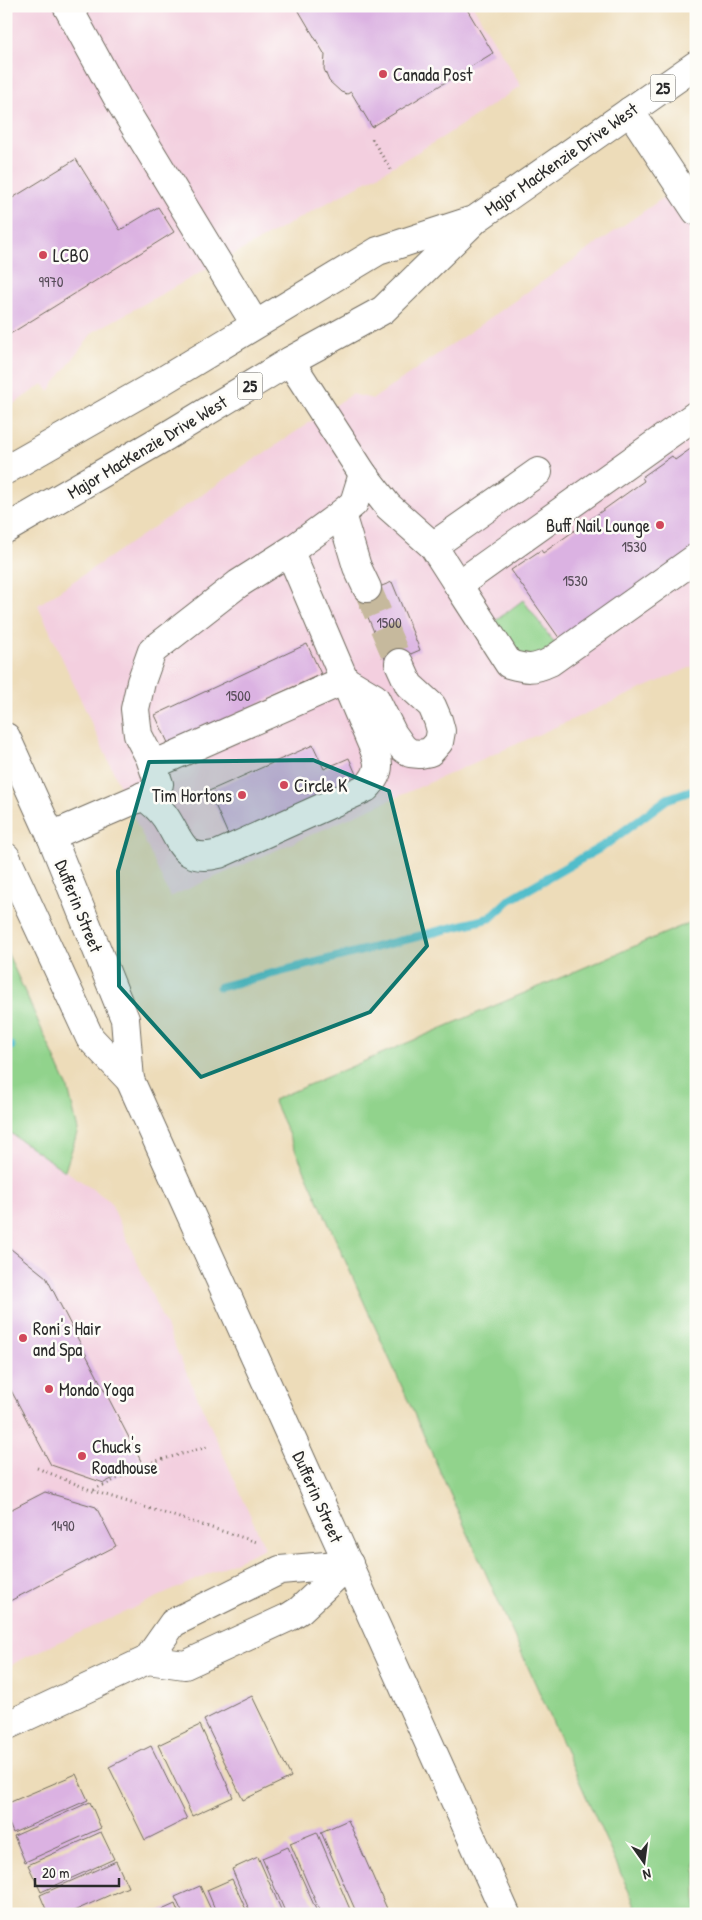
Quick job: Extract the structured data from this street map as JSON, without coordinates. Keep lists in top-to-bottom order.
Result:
{
  "streets": {
    "main road": ["25", "Major MacKenzie Drive West", "Dufferin Street"]
  },
  "places": [
    "Canada Post",
    "LCBO",
    "Buff Nail Lounge",
    "Circle K",
    "Tim Hortons",
    "Roni's Hair and Spa",
    "Mondo Yoga",
    "Chuck's Roadhouse"
  ],
  "house_numbers": [
    "9970",
    "1530",
    "1530",
    "1500",
    "1500",
    "1490"
  ],
  "scale_bar": "20 m",
  "north": "bottom"
}
